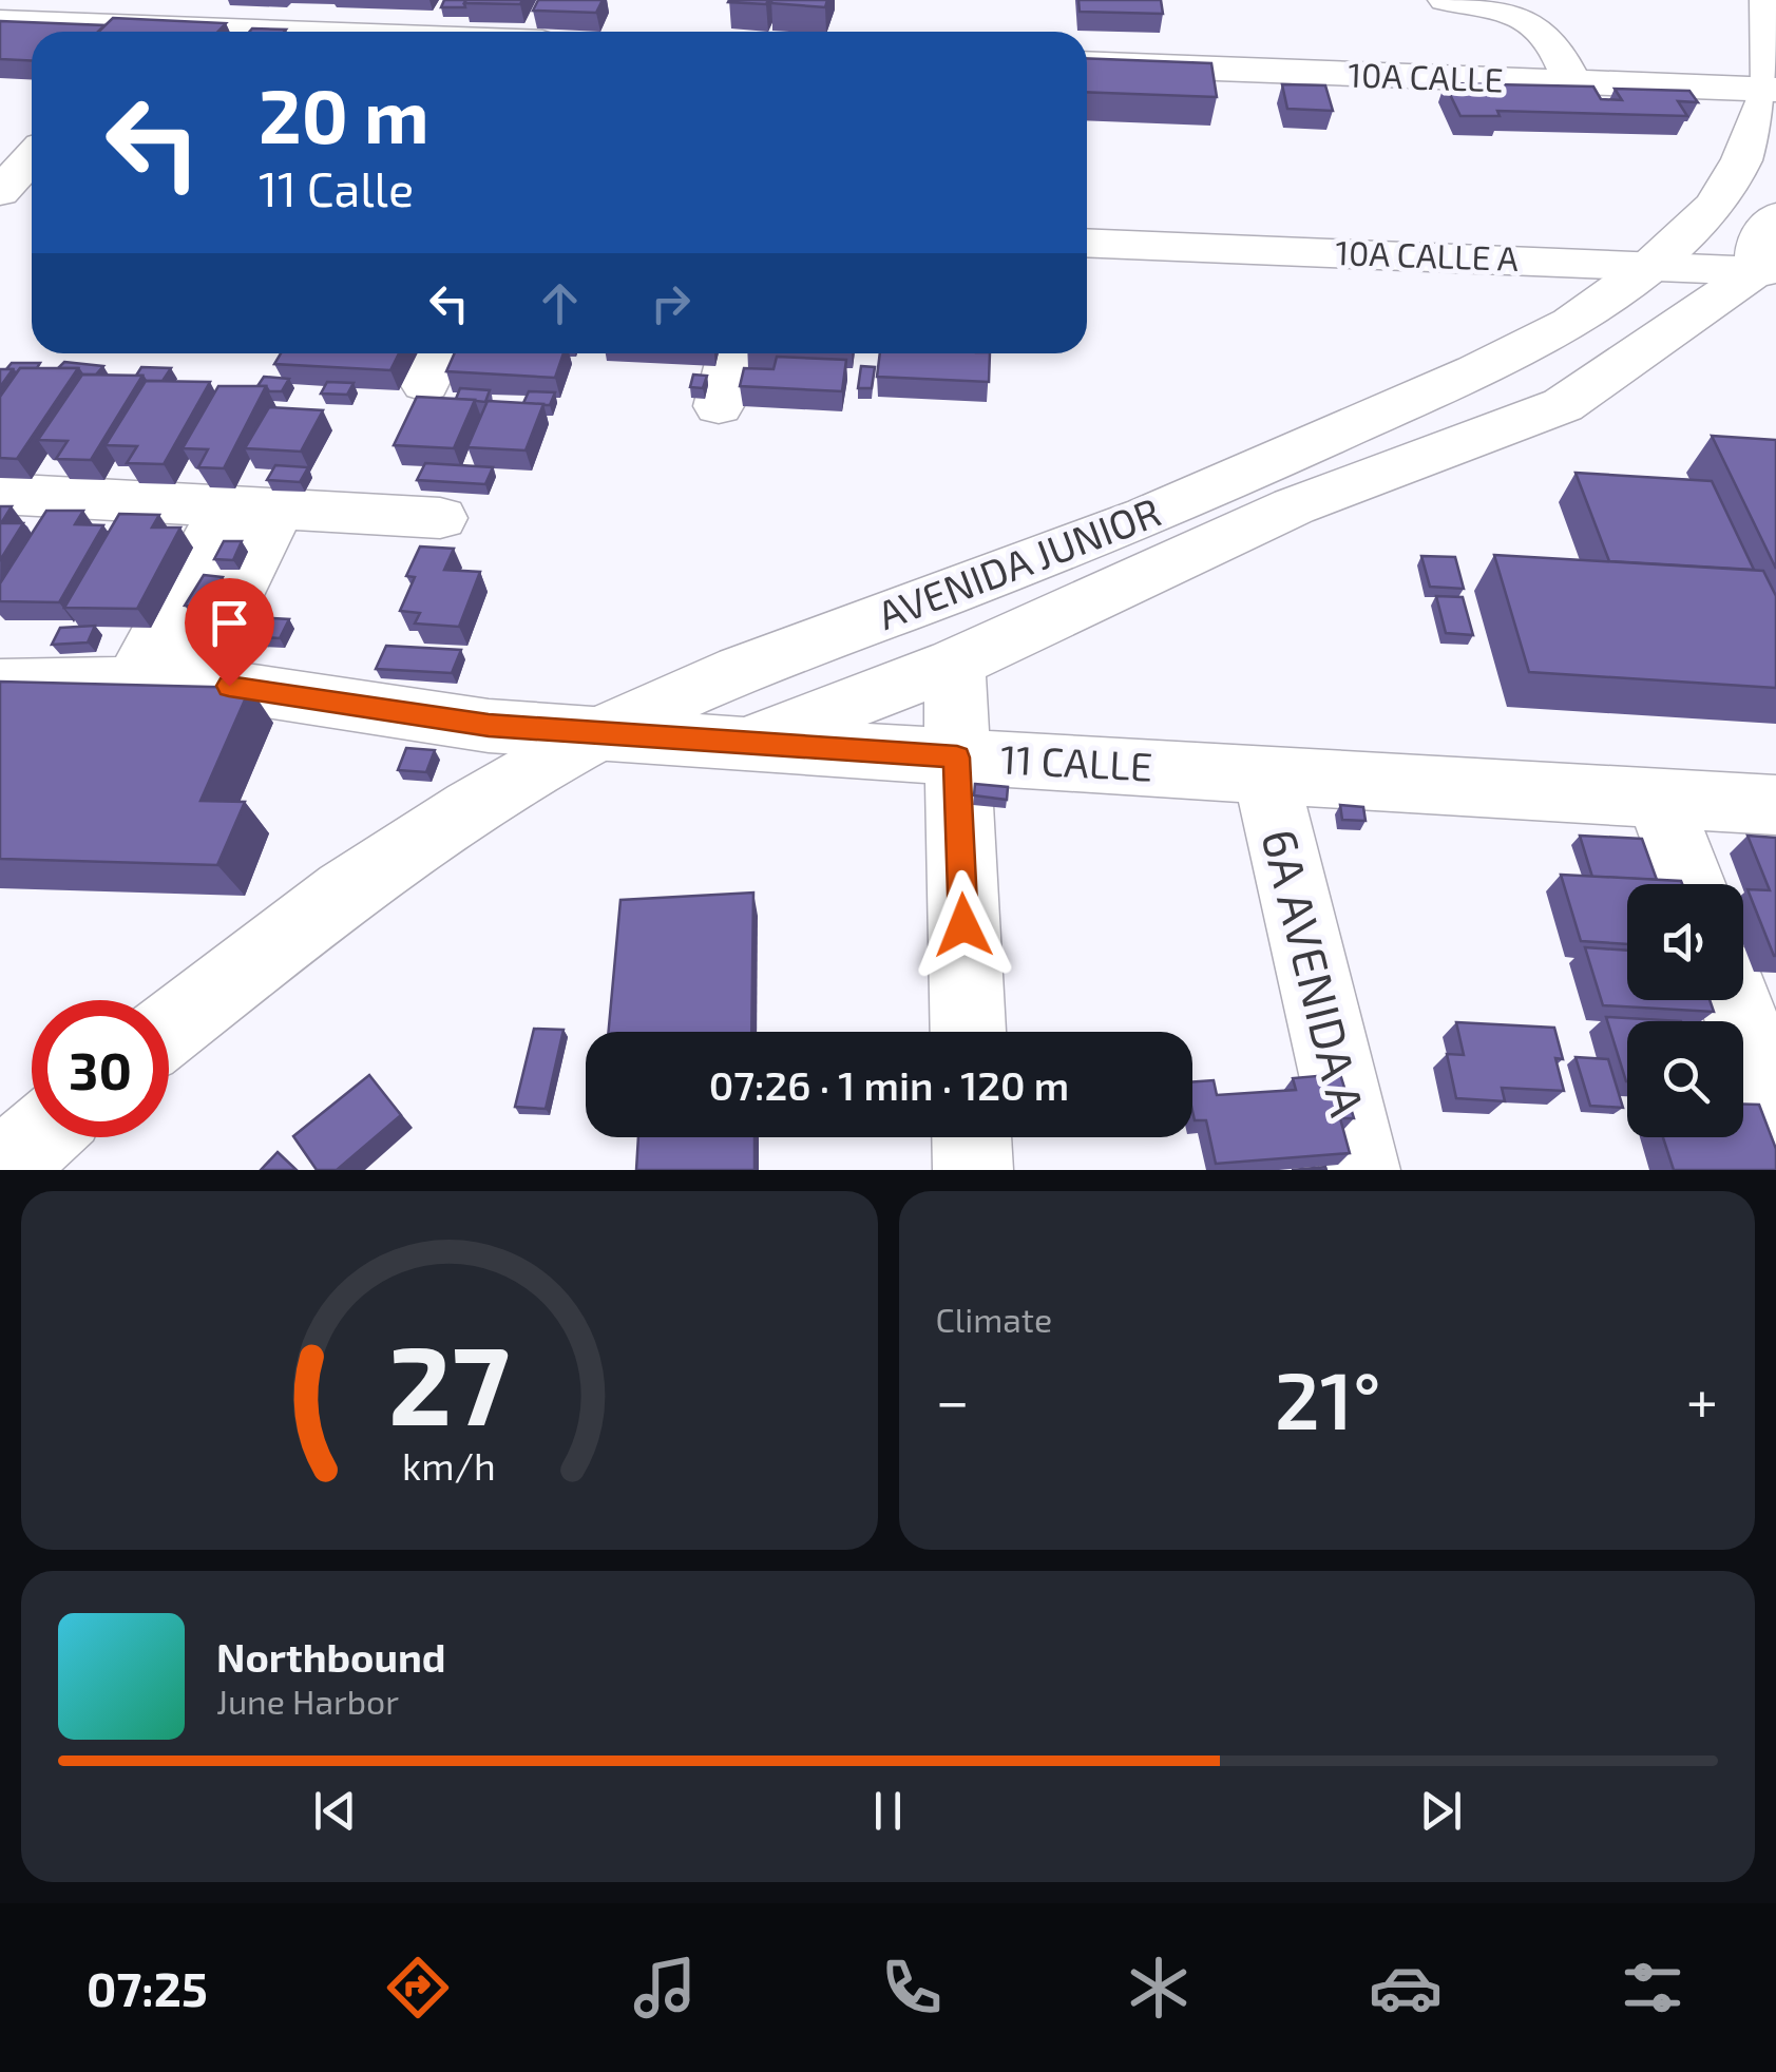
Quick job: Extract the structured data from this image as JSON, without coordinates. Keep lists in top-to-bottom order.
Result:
{
  "streets": {
    "street": [
      "10A CALLE",
      "10A CALLE A",
      "AVENIDA JUNIOR",
      "11 CALLE",
      "6A AVENIDA A"
    ]
  },
  "crossings": [
    ["10A CALLE", "AVENIDA JUNIOR"],
    ["10A CALLE A", "AVENIDA JUNIOR"],
    ["AVENIDA JUNIOR", "11 CALLE"],
    ["11 CALLE", "6A AVENIDA A"]
  ],
  "page": {
    "turn": ["20 m", "11 Calle"],
    "limit": "30",
    "trip": "07:26 · 1 min · 120 m",
    "tile": "Climate",
    "heat": ["−", "21°", "+"],
    "song": ["Northbound", "June Harbor"],
    "tabs": "07:25",
    "gauge": ["27", "km/h"]
  }
}
